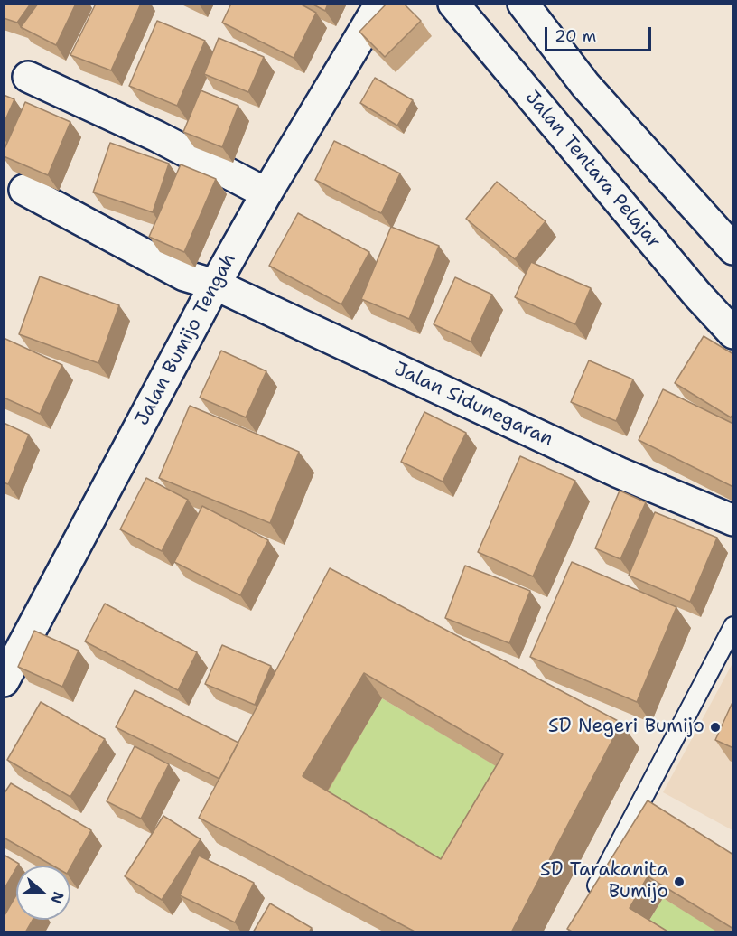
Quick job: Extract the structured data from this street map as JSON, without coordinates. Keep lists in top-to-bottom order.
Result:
{
  "streets": {
    "street": ["Jalan Tentara Pelajar", "Jalan Bumijo Tengah", "Jalan Sidunegaran"]
  },
  "crossings": [
    ["Jalan Bumijo Tengah", "Jalan Sidunegaran"]
  ],
  "places": ["SD Negeri Bumijo", "SD Tarakanita Bumijo"],
  "scale_bar": "20 m",
  "north": "right"
}
